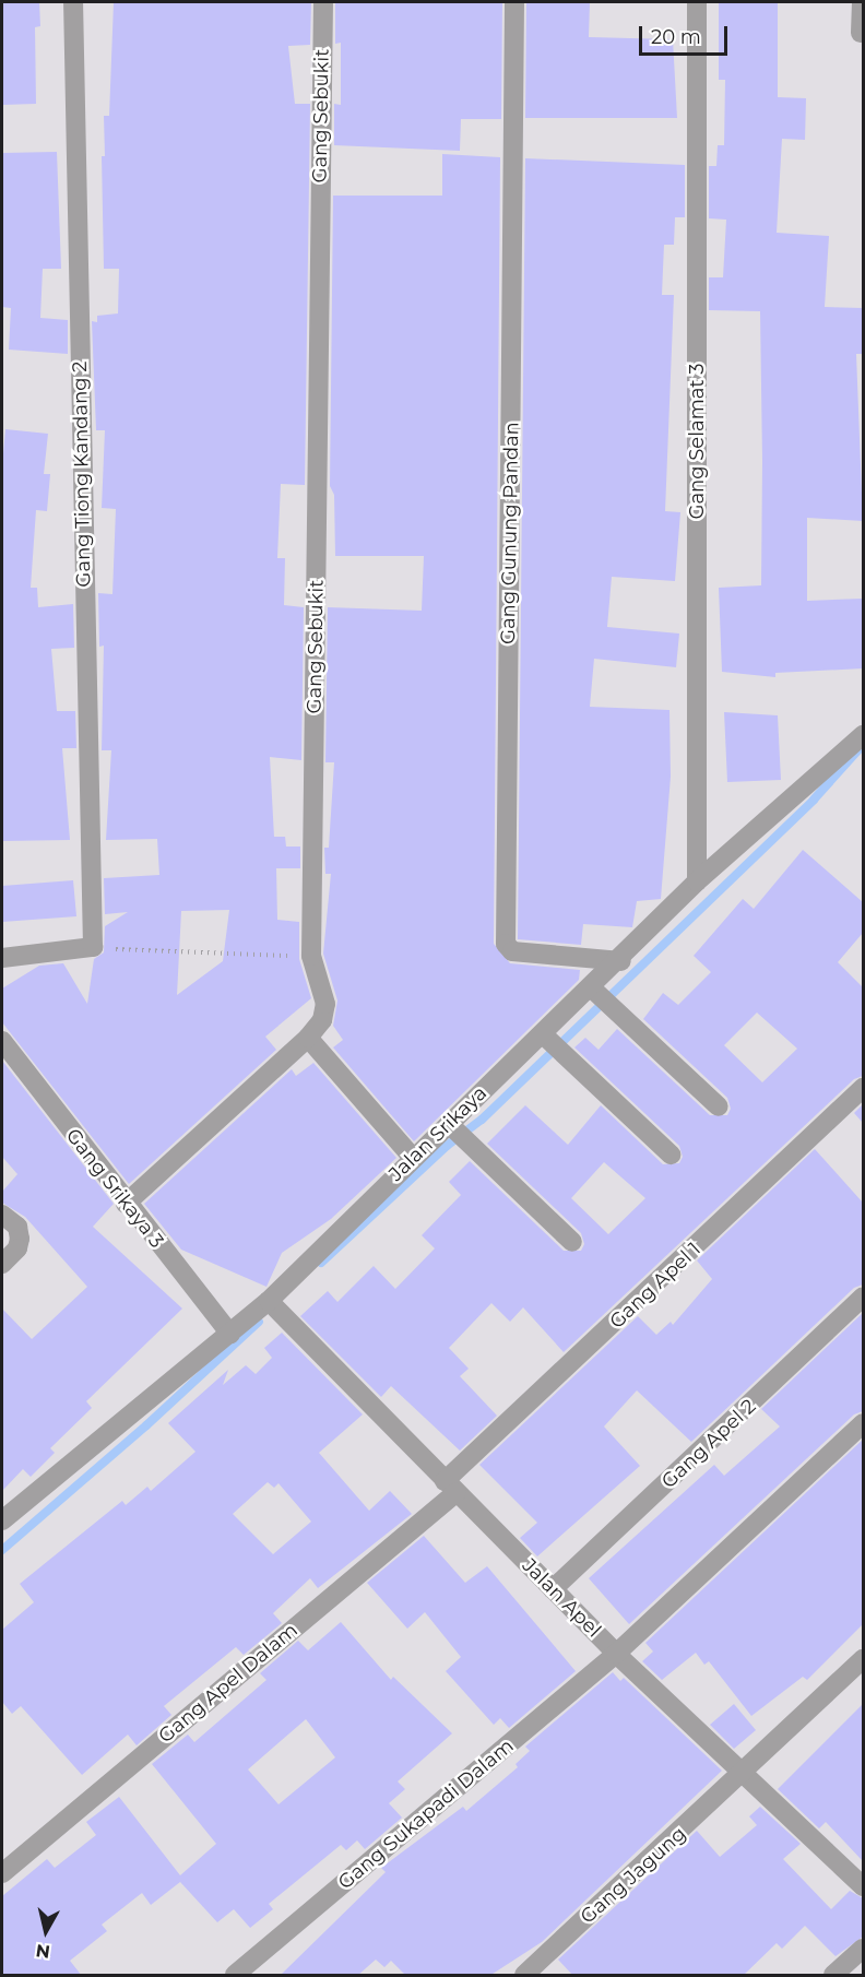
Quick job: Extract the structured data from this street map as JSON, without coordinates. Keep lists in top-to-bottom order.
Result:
{
  "streets": {
    "street": [
      "Gang Sebukit",
      "Gang Selamat 3",
      "Gang Tiong Kandang 2",
      "Gang Gunung Pandan",
      "Jalan Srikaya",
      "Gang Srikaya 3",
      "Gang Apel 1",
      "Gang Apel 2",
      "Jalan Apel",
      "Gang Apel Dalam",
      "Gang Sukapadi Dalam",
      "Gang Jagung"
    ]
  },
  "crossings": [
    ["Gang Sebukit", "Gang Srikaya 3"],
    ["Gang Selamat 3", "Jalan Srikaya"],
    ["Gang Gunung Pandan", "Jalan Srikaya"],
    ["Jalan Srikaya", "Gang Srikaya 3"],
    ["Jalan Srikaya", "Jalan Apel"],
    ["Gang Apel 1", "Jalan Apel"],
    ["Gang Apel 1", "Gang Apel Dalam"],
    ["Gang Apel 2", "Jalan Apel"],
    ["Jalan Apel", "Gang Apel Dalam"],
    ["Jalan Apel", "Gang Sukapadi Dalam"],
    ["Jalan Apel", "Gang Jagung"]
  ],
  "scale_bar": "20 m",
  "north": "bottom"
}
